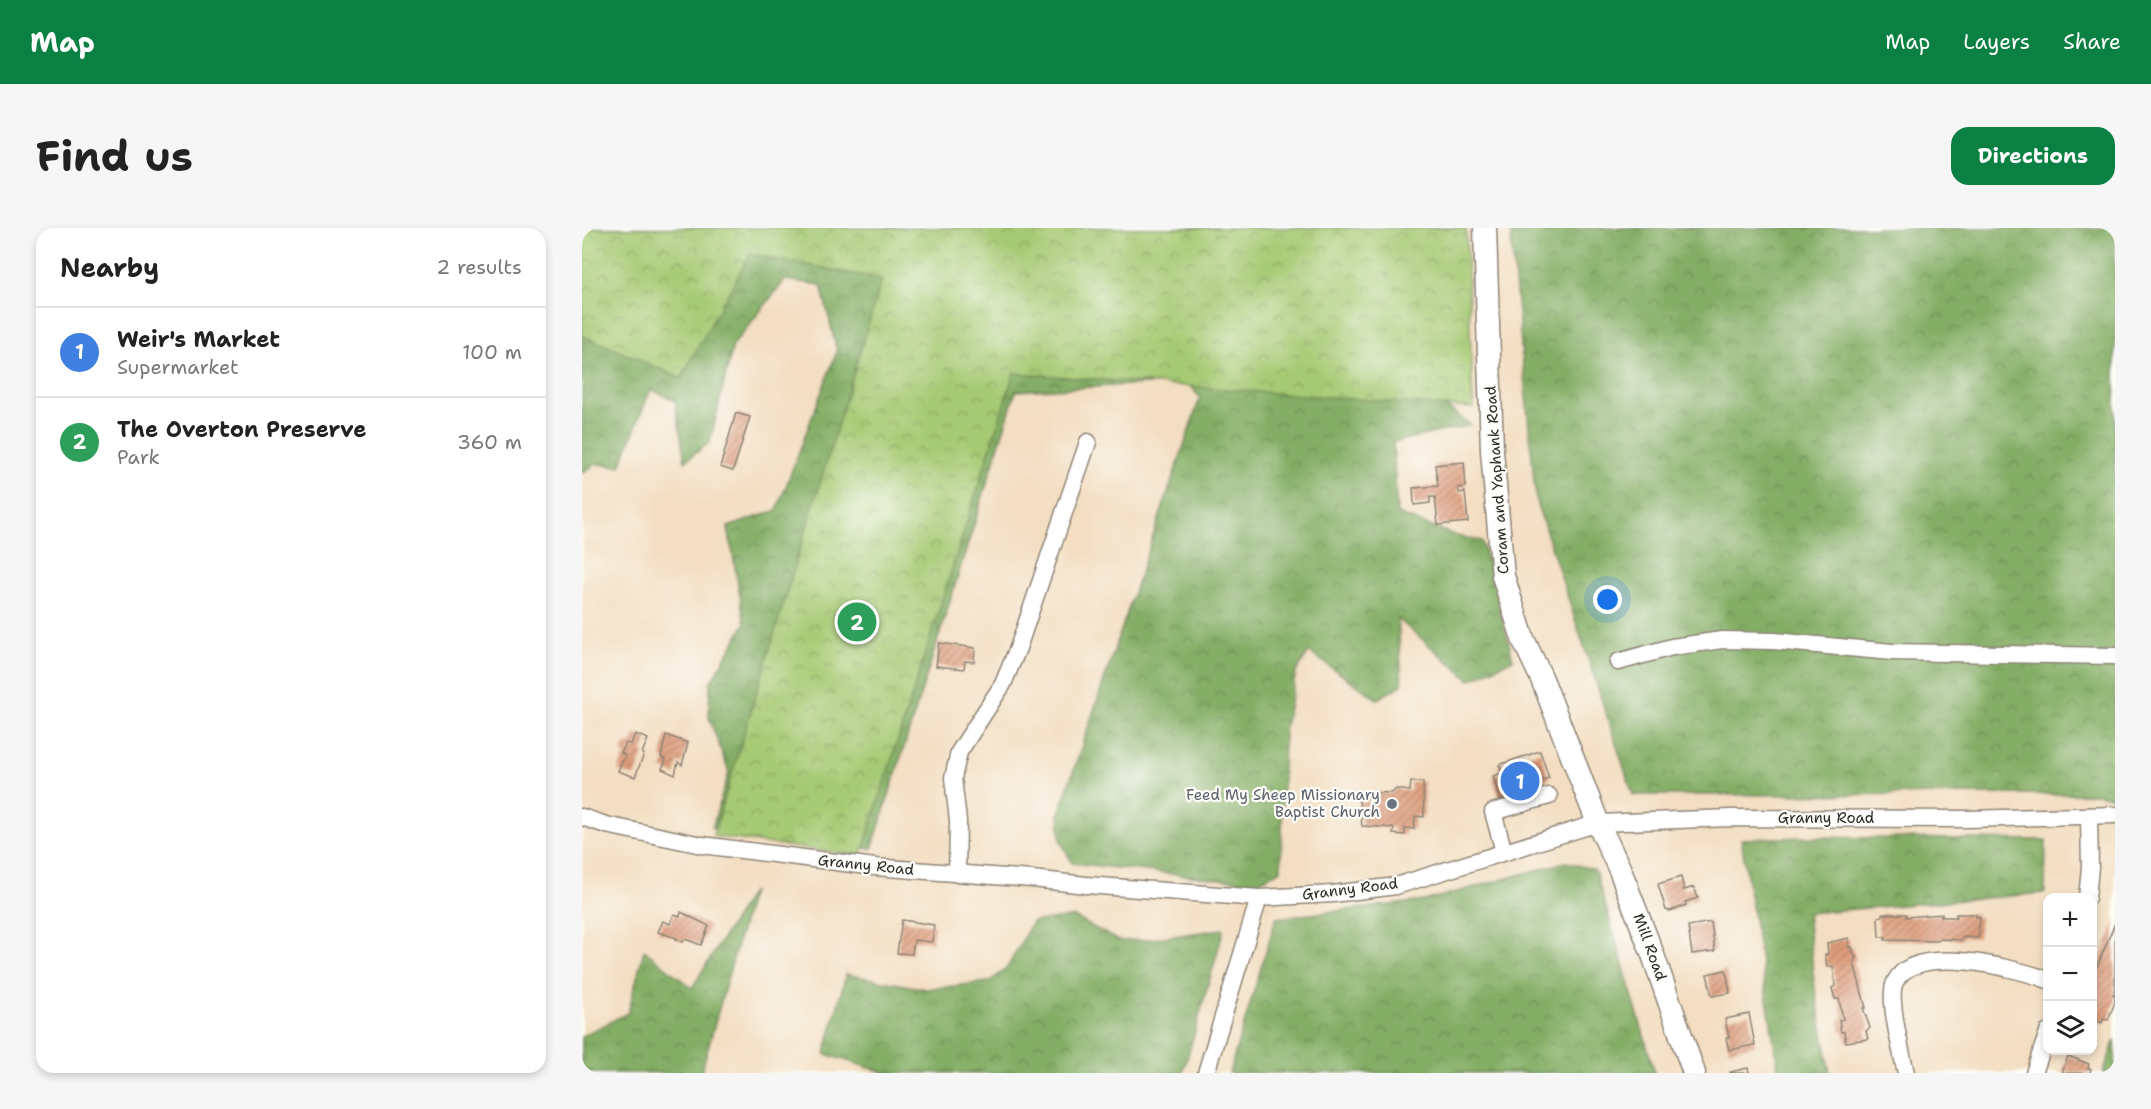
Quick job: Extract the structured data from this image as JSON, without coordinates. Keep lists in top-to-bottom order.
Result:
{
  "streets": {
    "main road": ["Coram and Yaphank Road", "Mill Road"],
    "street": ["Granny Road"]
  },
  "crossings": [
    ["Coram and Yaphank Road", "Granny Road"],
    ["Coram and Yaphank Road", "Mill Road"],
    ["Granny Road", "Mill Road"]
  ],
  "places": ["Feed My Sheep Missionary Baptist Church"],
  "page": {
    "header": "Map",
    "nav": ["Map", "Layers", "Share"],
    "buttons": "Directions",
    "title": "Find us",
    "heading": ["Nearby", "2 results"],
    "list": [
      {
        "mark": "1",
        "name": "Weir's Market",
        "note": "Supermarket",
        "value": "100 m"
      },
      {
        "mark": "2",
        "name": "The Overton Preserve",
        "note": "Park",
        "value": "360 m"
      }
    ],
    "pins": ["2", "1"],
    "map_buttons": ["+", "−"]
  }
}
